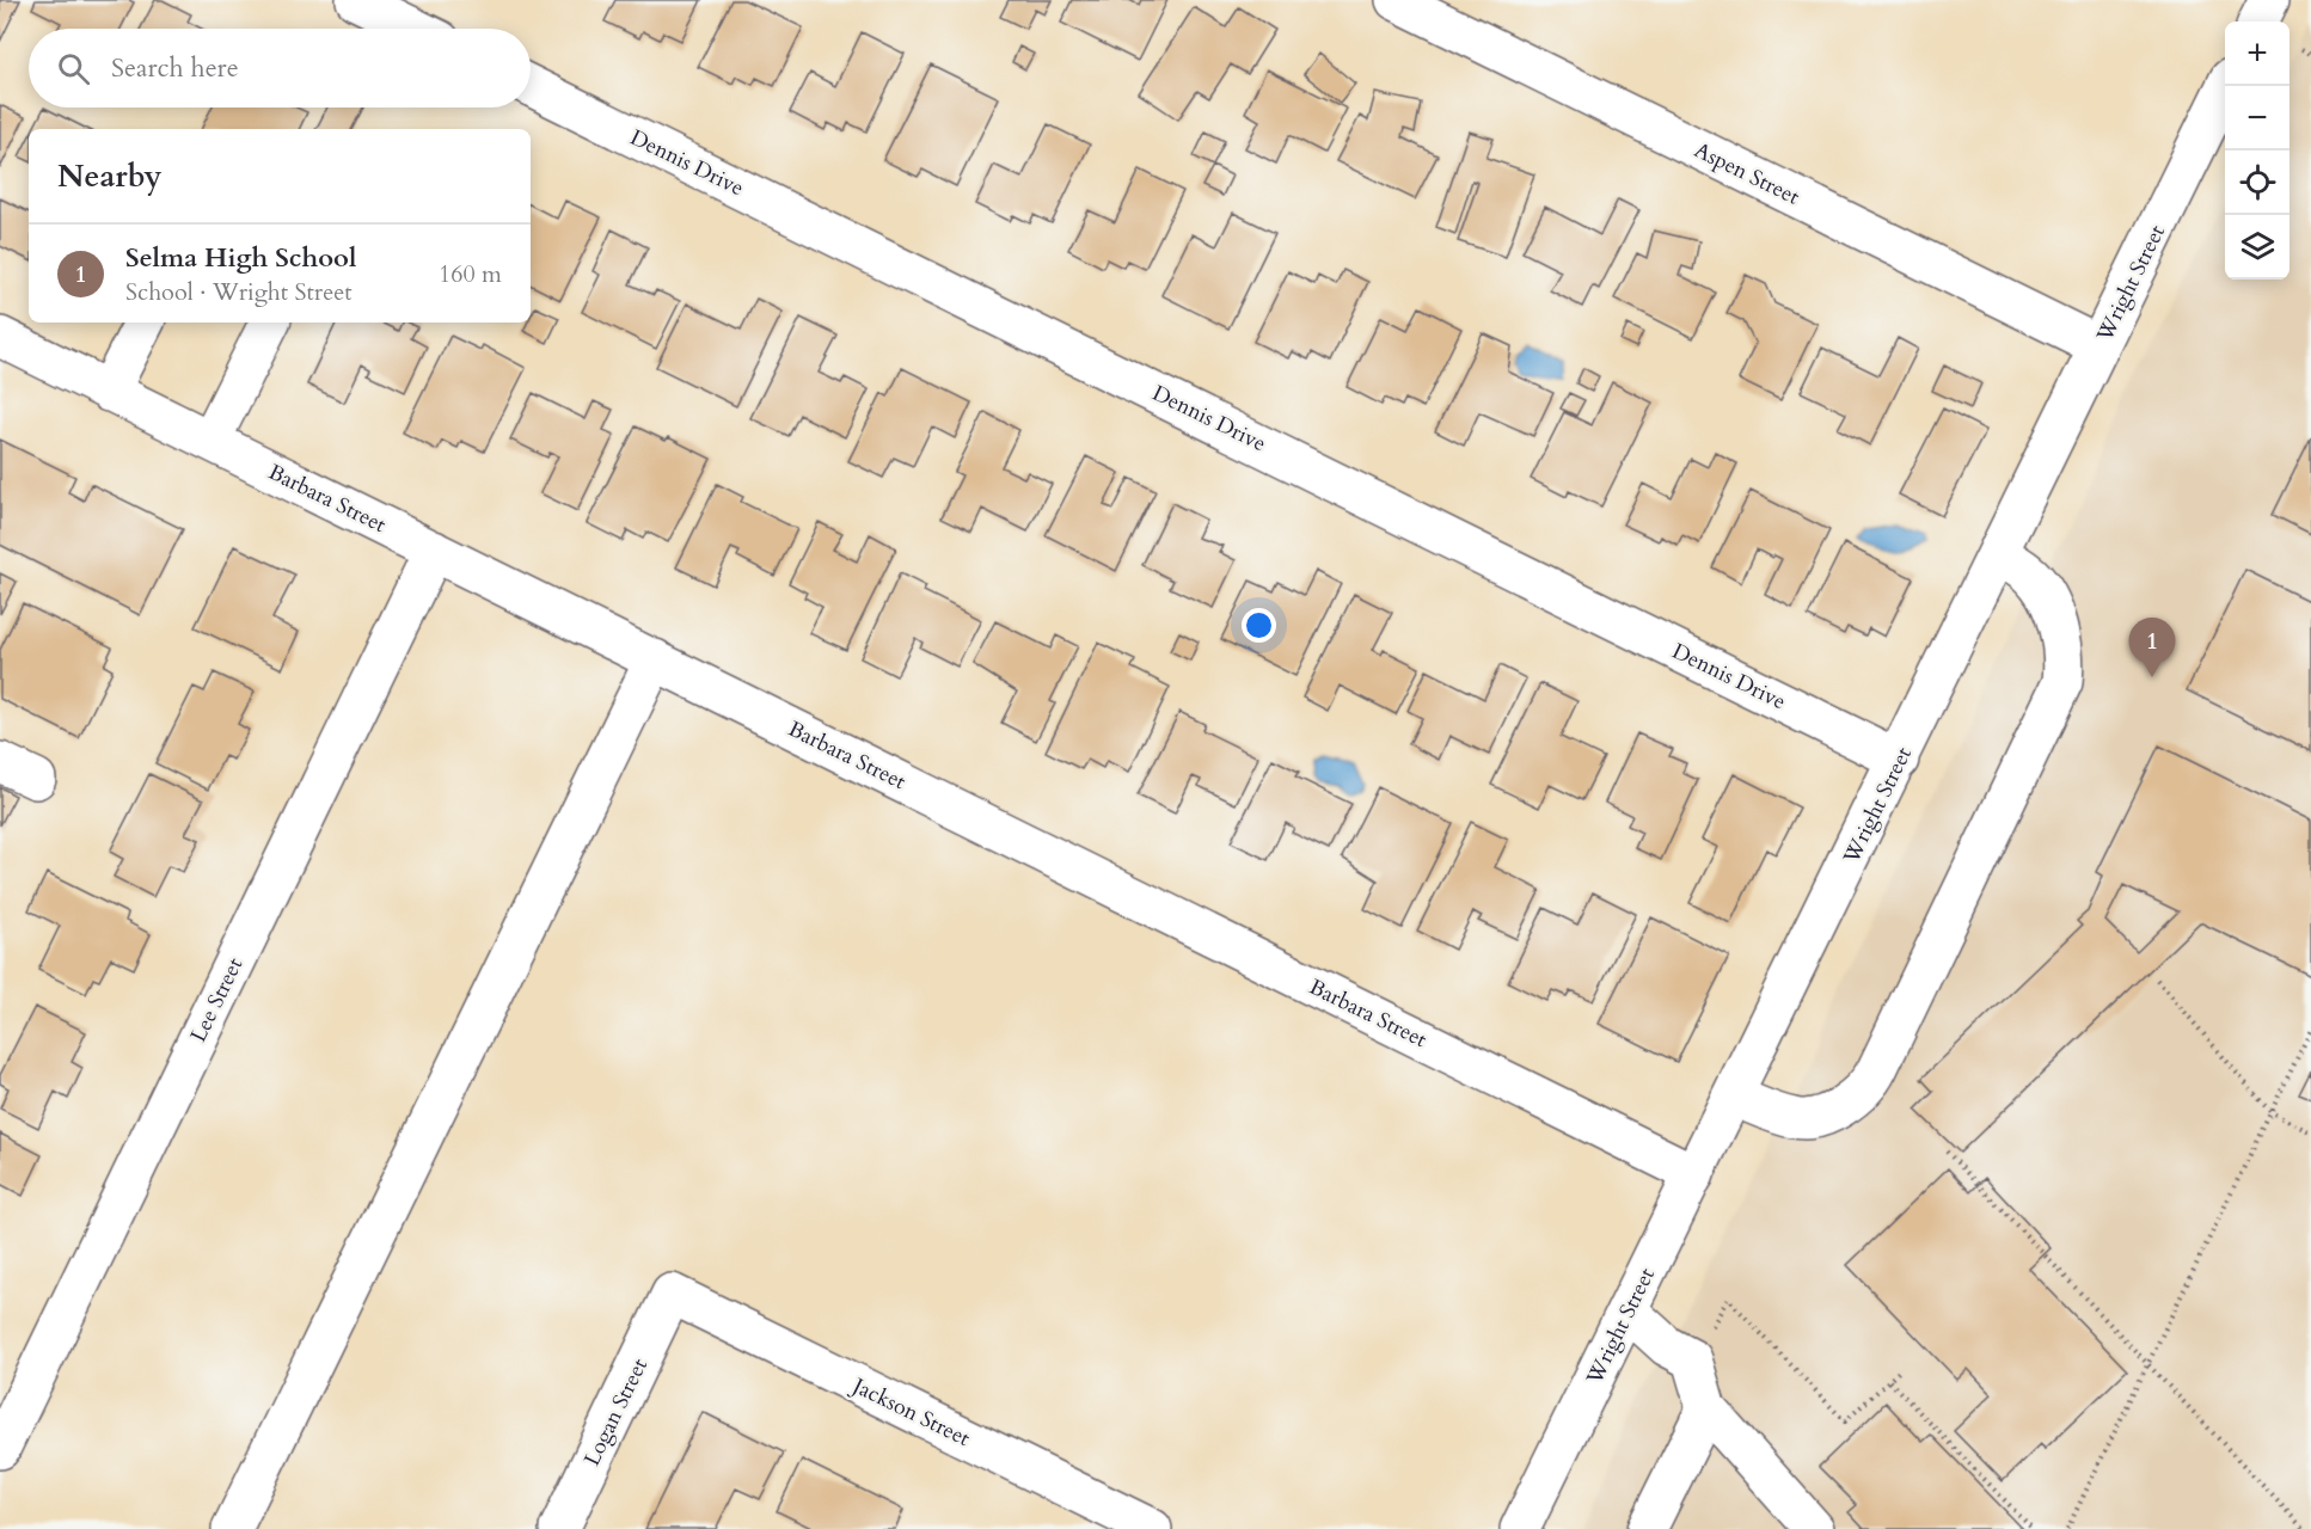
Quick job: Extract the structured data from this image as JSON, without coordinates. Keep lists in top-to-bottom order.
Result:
{
  "streets": {
    "street": [
      "Dennis Drive",
      "Aspen Street",
      "Wright Street",
      "Barbara Street",
      "Lee Street",
      "Logan Street",
      "Jackson Street"
    ]
  },
  "crossings": [
    ["Dennis Drive", "Wright Street"],
    ["Aspen Street", "Wright Street"],
    ["Wright Street", "Barbara Street"],
    ["Barbara Street", "Lee Street"],
    ["Logan Street", "Jackson Street"]
  ],
  "page": {
    "map_buttons": ["+", "−"],
    "search": "Search here",
    "heading": "Nearby",
    "list": [
      {
        "mark": "1",
        "name": "Selma High School",
        "note": "School · Wright Street",
        "value": "160 m"
      }
    ],
    "pins": "1"
  }
}
